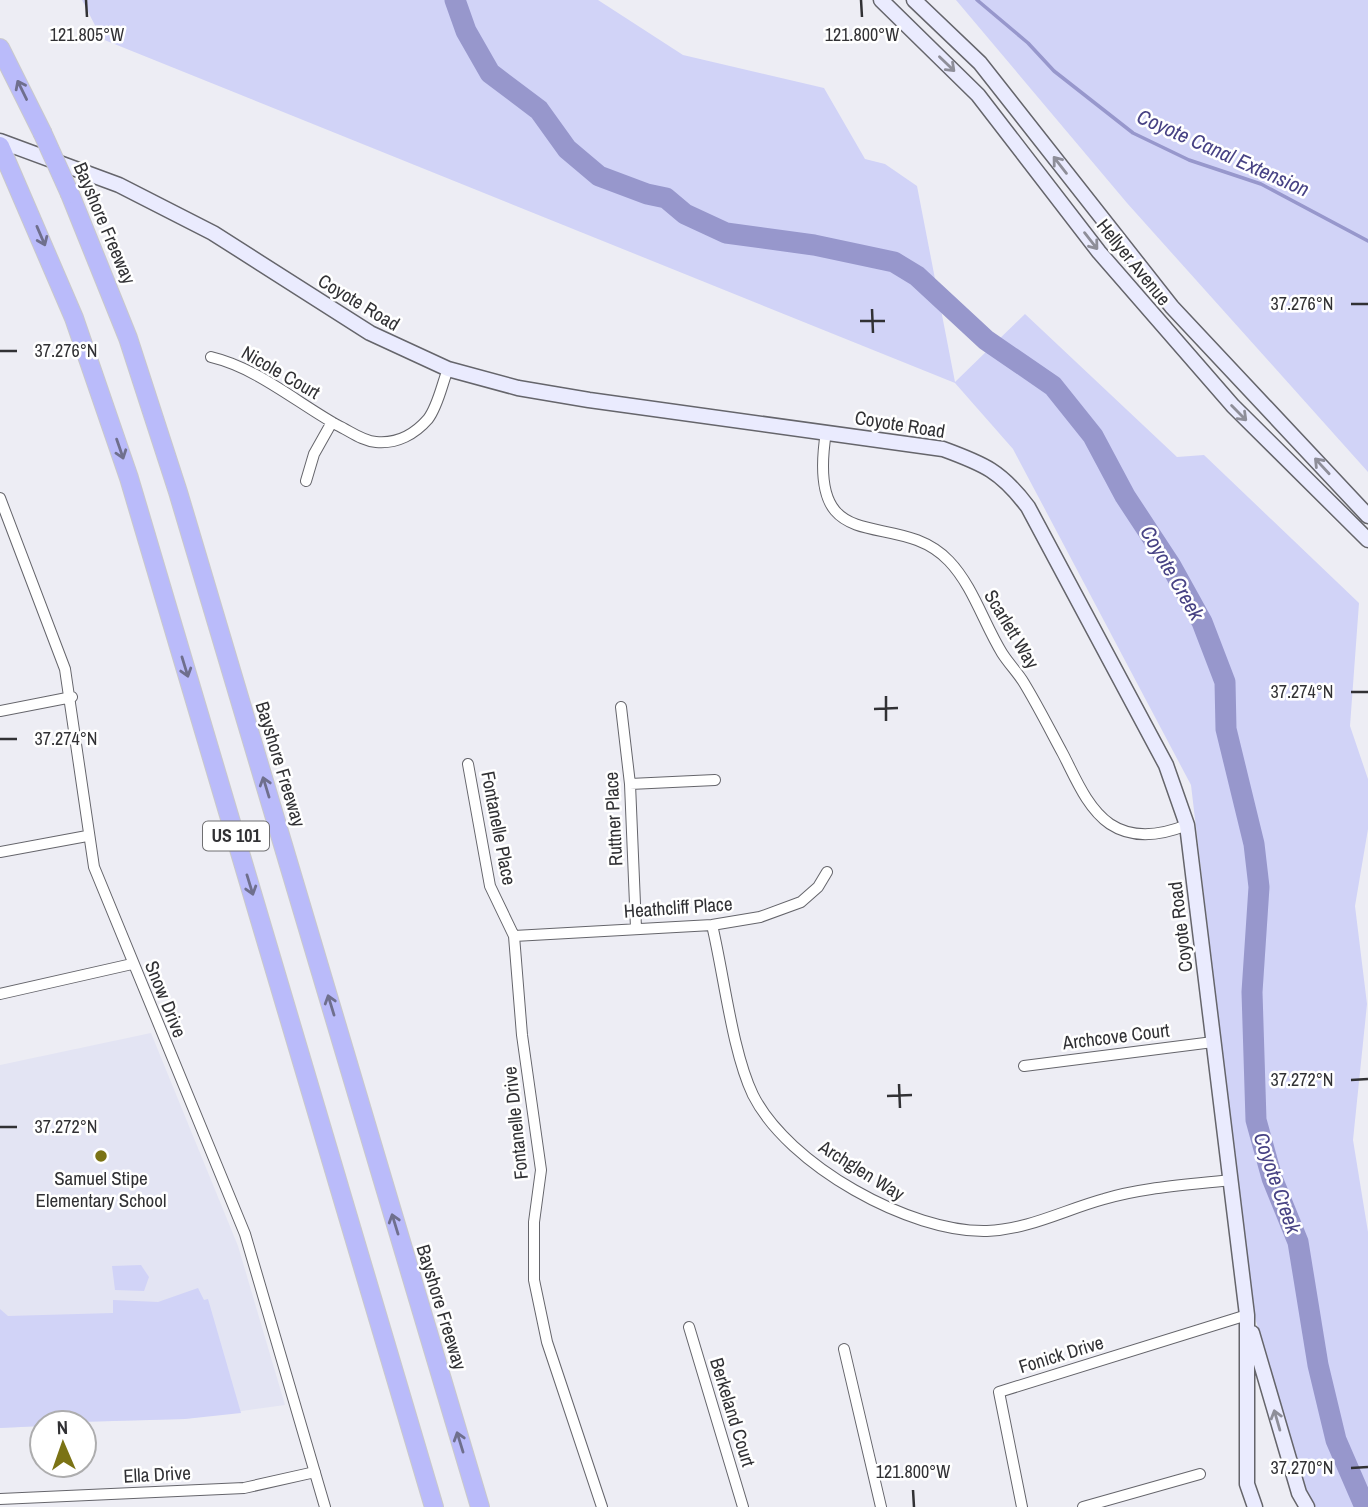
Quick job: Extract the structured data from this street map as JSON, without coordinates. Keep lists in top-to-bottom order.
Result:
{
  "streets": {
    "highway": ["Bayshore Freeway", "US 101"],
    "street": [
      "Hellyer Avenue",
      "Coyote Road",
      "Nicole Court",
      "Scarlett Way",
      "Ruttner Place",
      "Fontanelle Place",
      "Heathcliff Place",
      "Snow Drive",
      "Archcove Court",
      "Fontanelle Drive",
      "Archglen Way",
      "Fonick Drive",
      "Berkeland Court",
      "Ella Drive"
    ]
  },
  "crossings": [
    ["Coyote Road", "Nicole Court"],
    ["Coyote Road", "Scarlett Way"],
    ["Coyote Road", "US 101"],
    ["Coyote Road", "Archcove Court"],
    ["Coyote Road", "Archglen Way"],
    ["Coyote Road", "Fonick Drive"],
    ["Ruttner Place", "Heathcliff Place"],
    ["Fontanelle Place", "Heathcliff Place"],
    ["Fontanelle Place", "Fontanelle Drive"],
    ["Heathcliff Place", "Fontanelle Drive"],
    ["Heathcliff Place", "Archglen Way"],
    ["Snow Drive", "Ella Drive"]
  ],
  "water": ["Coyote Canal Extension", "Coyote Creek"],
  "places": ["Samuel Stipe Elementary School"],
  "north": "top",
  "coordinates": [
    "121.805°W",
    "121.800°W",
    "37.276°N",
    "37.274°N",
    "37.272°N",
    "37.270°N"
  ]
}
